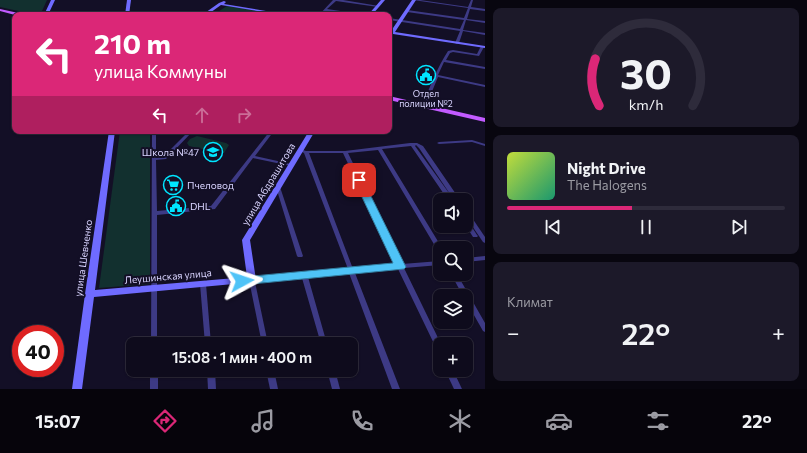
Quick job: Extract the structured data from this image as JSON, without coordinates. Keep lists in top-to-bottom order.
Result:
{
  "streets": {
    "main road": ["улица Абдрашитова", "улица Шевченко", "Леушинская улица"]
  },
  "crossings": [
    ["улица Абдрашитова", "Леушинская улица"],
    ["улица Шевченко", "Леушинская улица"]
  ],
  "places": {
    "public building": ["Отдел полиции №2", "DHL"],
    "school or university": ["Школа №47"],
    "supermarket": ["Пчеловод"]
  },
  "page": {
    "turn": ["210 m", "улица Коммуны"],
    "song": ["Night Drive", "The Halogens"],
    "map_buttons": "+",
    "tile": "Климат",
    "heat": ["−", "22°", "+"],
    "limit": "40",
    "trip": "15:08 · 1 мин · 400 m",
    "tabs": ["15:07", "22°"],
    "gauge": ["30", "km/h"]
  }
}
